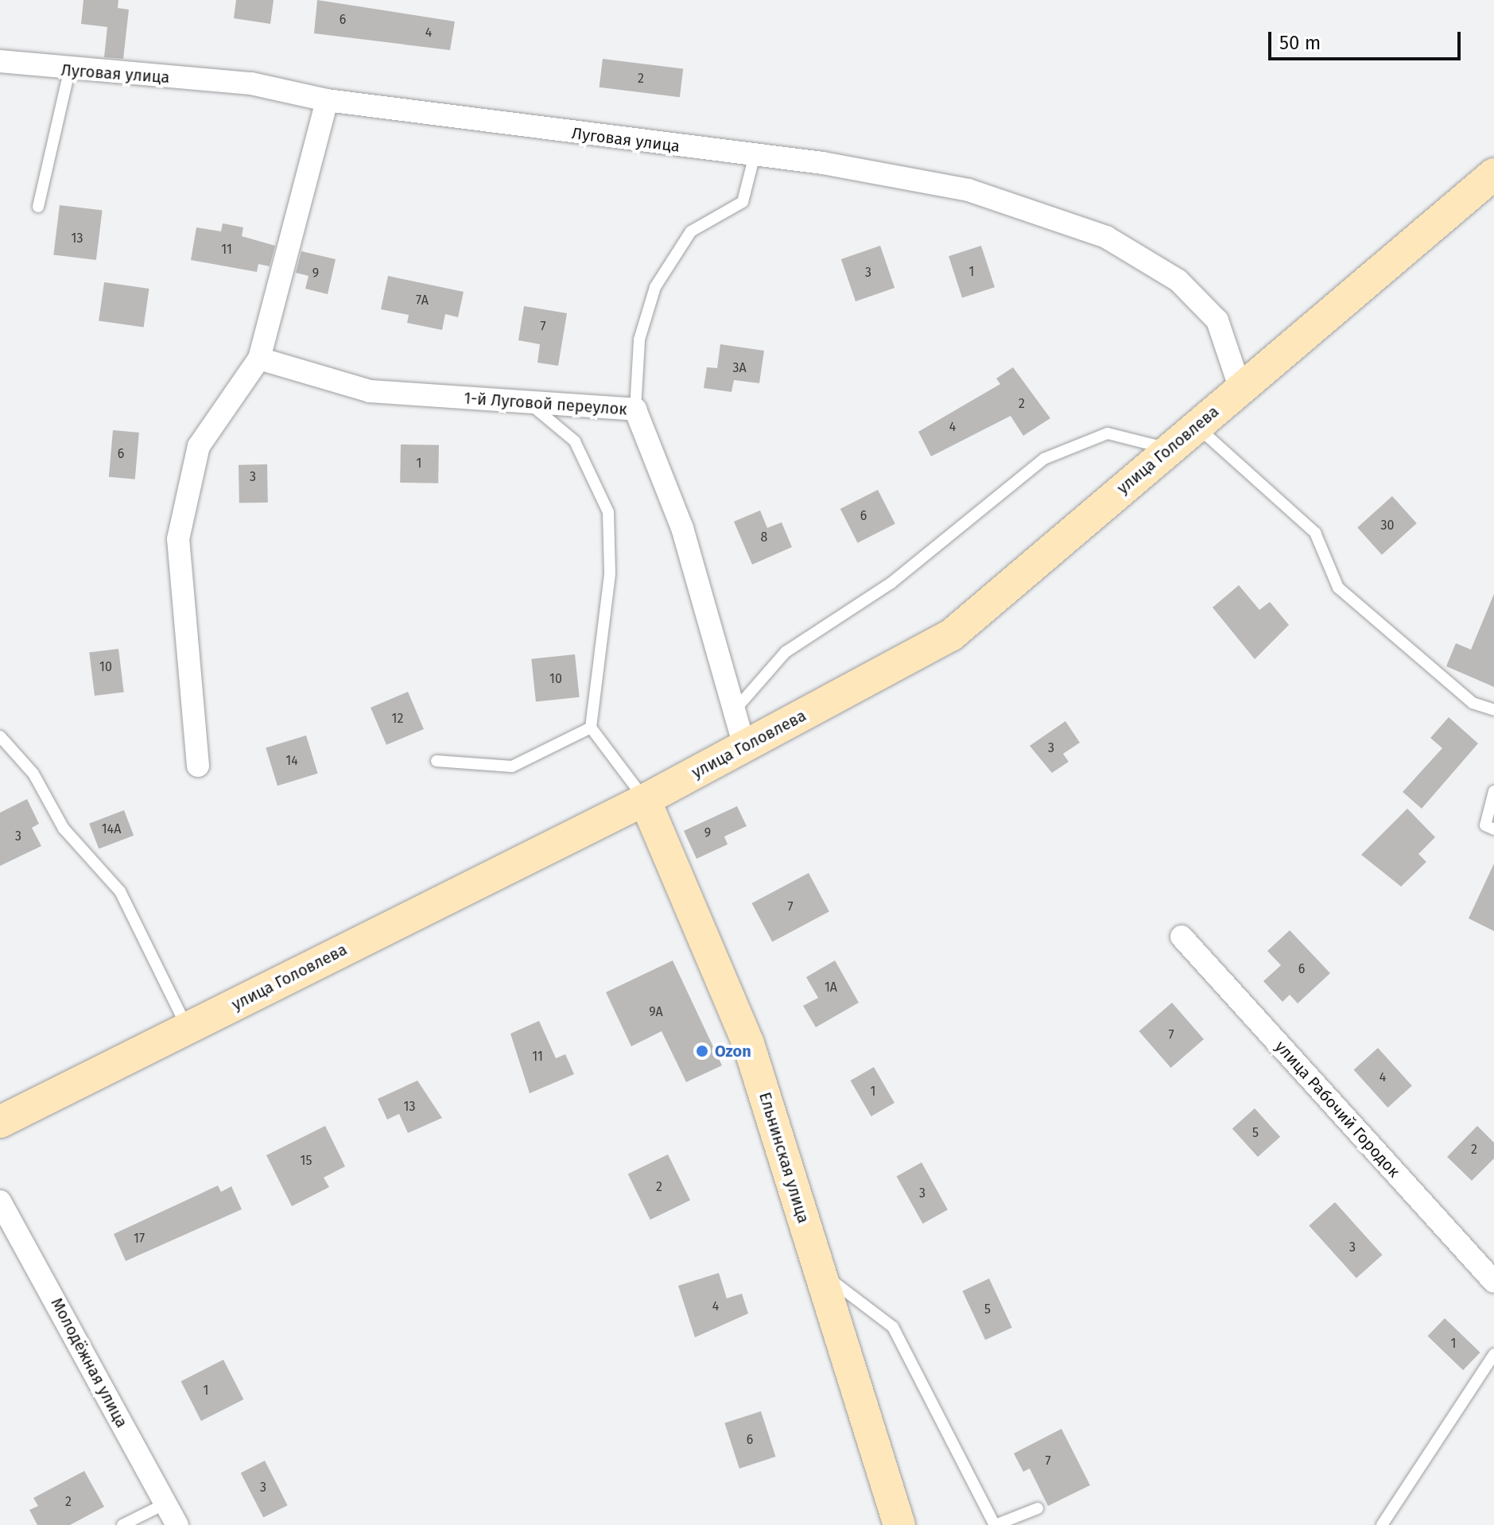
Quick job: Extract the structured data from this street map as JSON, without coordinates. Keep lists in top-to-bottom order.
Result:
{
  "streets": {
    "main road": ["улица Головлева", "Ельнинская улица"],
    "street": [
      "Луговая улица",
      "1-й Луговой переулок",
      "улица Рабочий Городок",
      "Молодёжная улица"
    ]
  },
  "crossings": [
    ["Луговая улица", "улица Головлева"],
    ["1-й Луговой переулок", "улица Головлева"],
    ["улица Головлева", "Ельнинская улица"]
  ],
  "places": ["Ozon"],
  "house_numbers": [
    "6",
    "4",
    "2",
    "13",
    "11",
    "1",
    "3",
    "9",
    "7А",
    "7",
    "3А",
    "2",
    "4",
    "6",
    "1",
    "3",
    "6",
    "30",
    "8",
    "10",
    "10",
    "12",
    "3",
    "14",
    "14А",
    "9",
    "3",
    "7",
    "6",
    "1А",
    "9А",
    "7",
    "11",
    "4",
    "1",
    "13",
    "5",
    "2",
    "15",
    "2",
    "3",
    "17",
    "3",
    "4",
    "5",
    "1",
    "1",
    "6",
    "7",
    "3",
    "2"
  ],
  "scale_bar": "50 m"
}
